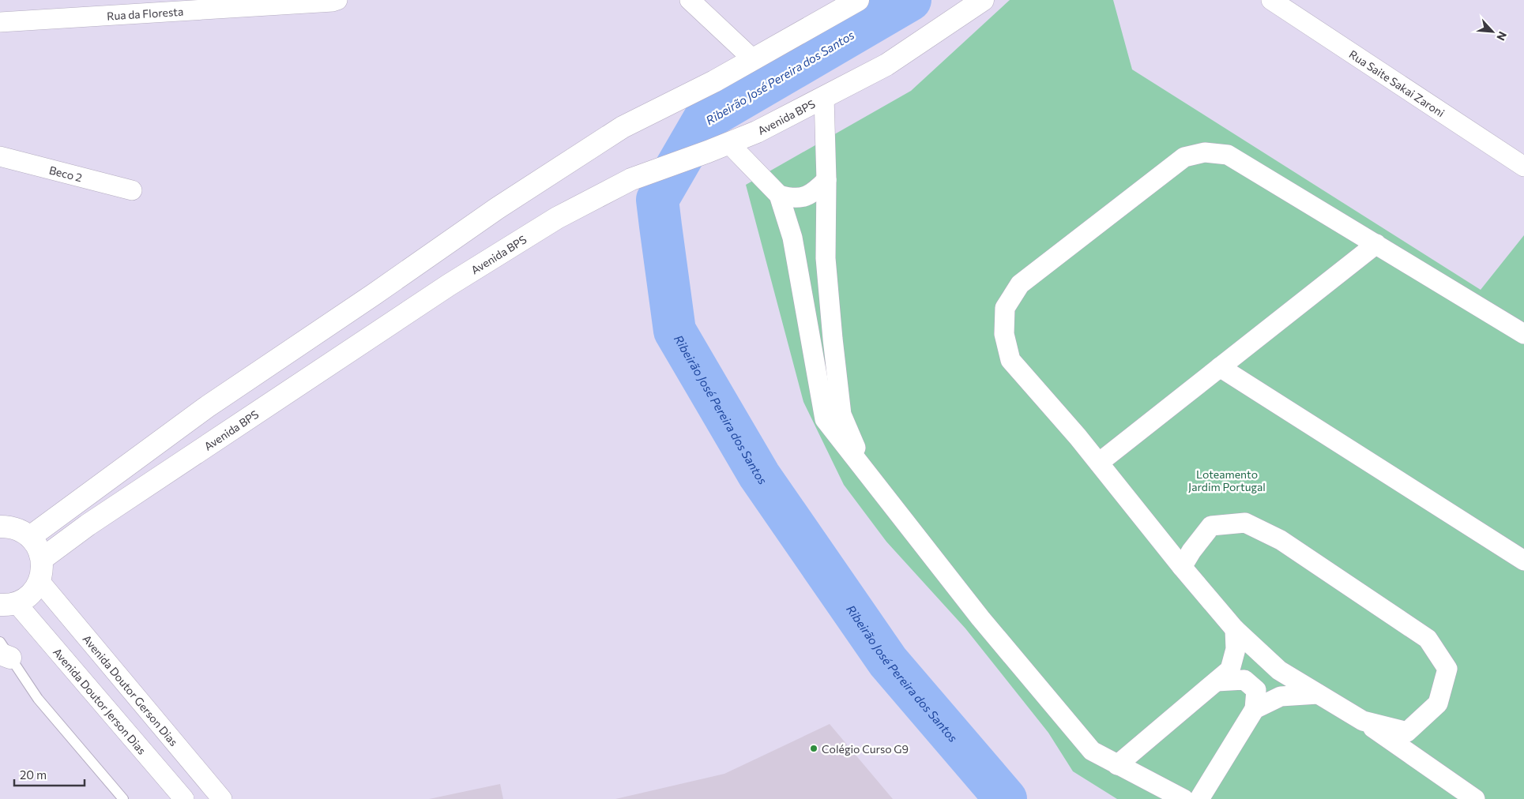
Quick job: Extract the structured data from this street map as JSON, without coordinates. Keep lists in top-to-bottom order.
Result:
{
  "streets": {
    "main road": ["Avenida BPS"],
    "street": [
      "Rua da Floresta",
      "Rua Saite Sakai Zaroni",
      "Beco 2",
      "Avenida Doutor Gerson Dias",
      "Avenida Doutor Jerson Dias"
    ]
  },
  "water": ["Ribeirão José Pereira dos Santos"],
  "parks": ["Loteamento Jardim Portugal"],
  "places": ["Colégio Curso G9"],
  "scale_bar": "20 m",
  "north": "bottom right"
}
